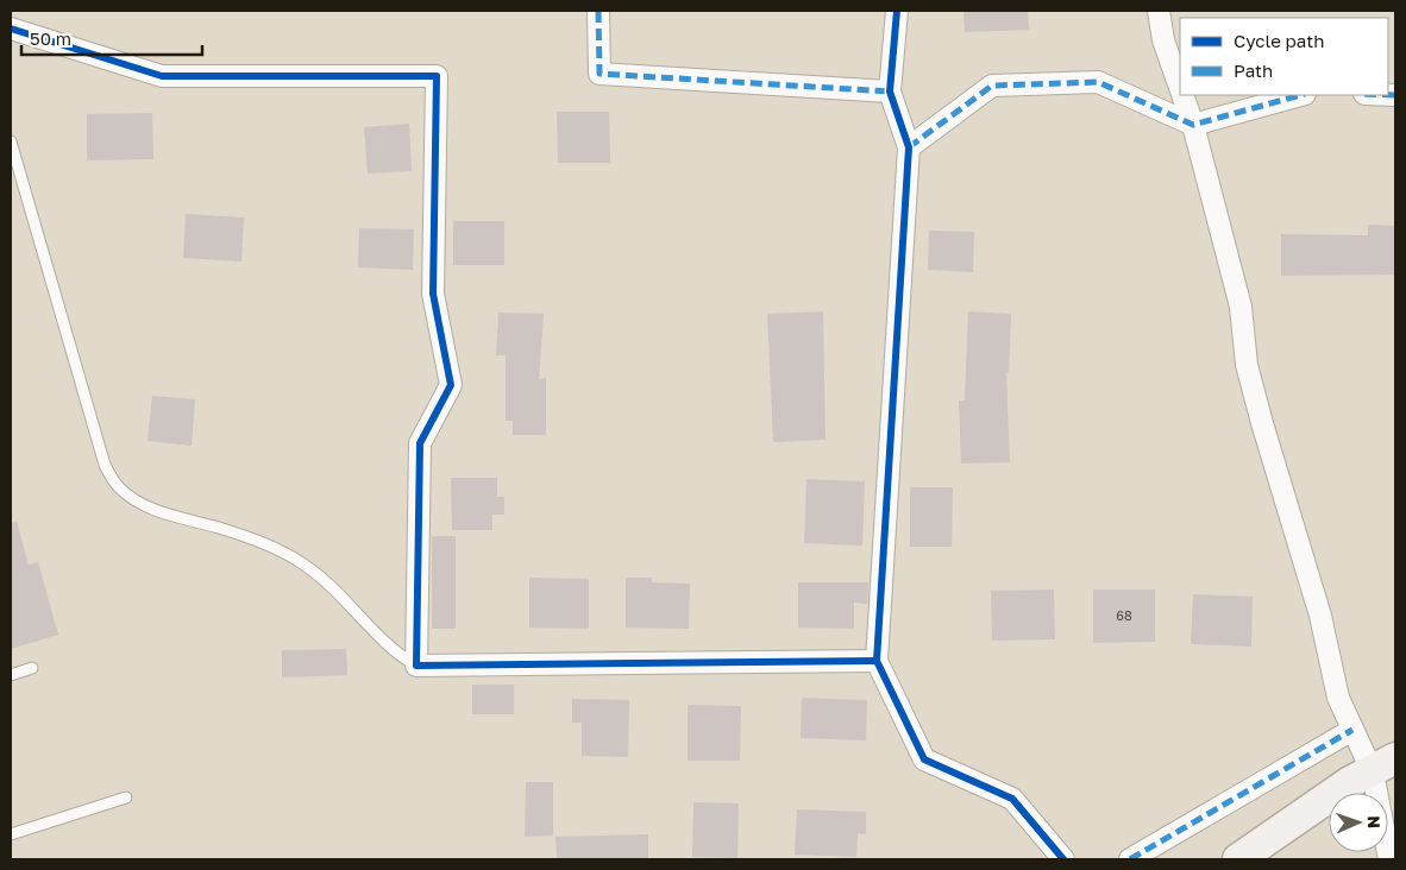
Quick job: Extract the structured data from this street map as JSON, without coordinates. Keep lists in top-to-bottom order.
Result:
{
  "house_numbers": ["68"],
  "legend": ["Cycle path", "Path"],
  "scale_bar": "50 m",
  "north": "right"
}
